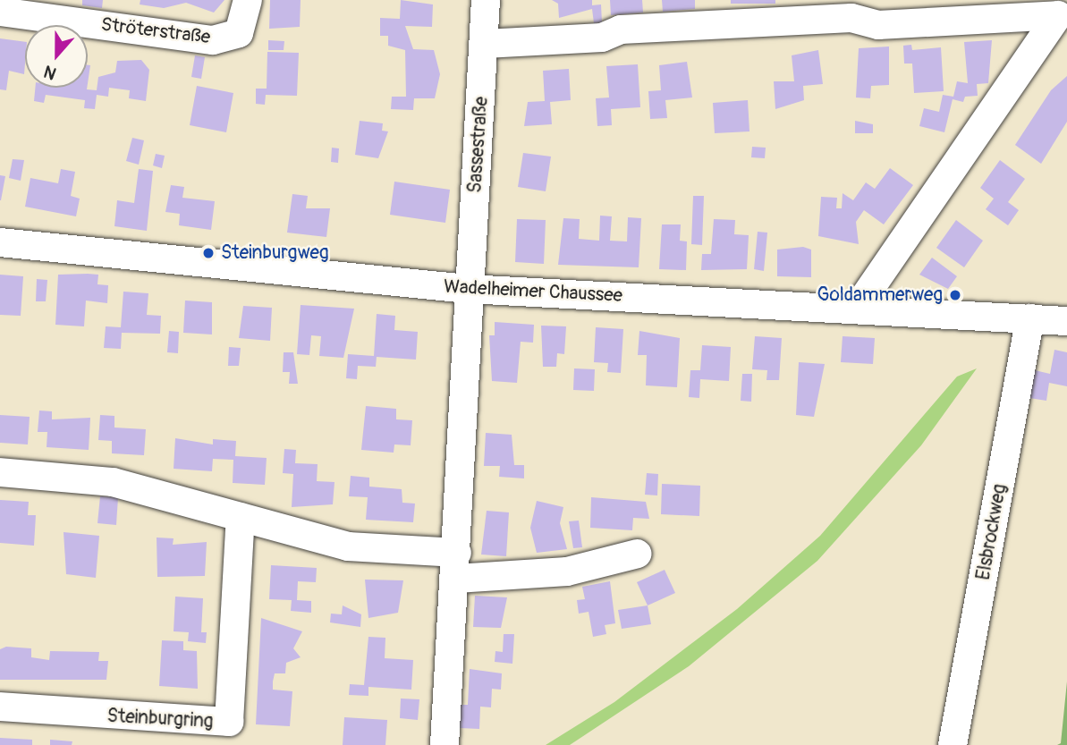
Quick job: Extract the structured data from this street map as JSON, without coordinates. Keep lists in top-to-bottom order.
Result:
{
  "streets": {
    "street": [
      "Ströterstraße",
      "Sassestraße",
      "Wadelheimer Chaussee",
      "Elsbrockweg",
      "Steinburgring"
    ]
  },
  "crossings": [
    ["Sassestraße", "Wadelheimer Chaussee"],
    ["Wadelheimer Chaussee", "Elsbrockweg"]
  ],
  "places": ["Steinburgweg", "Goldammerweg"],
  "north": "bottom"
}
